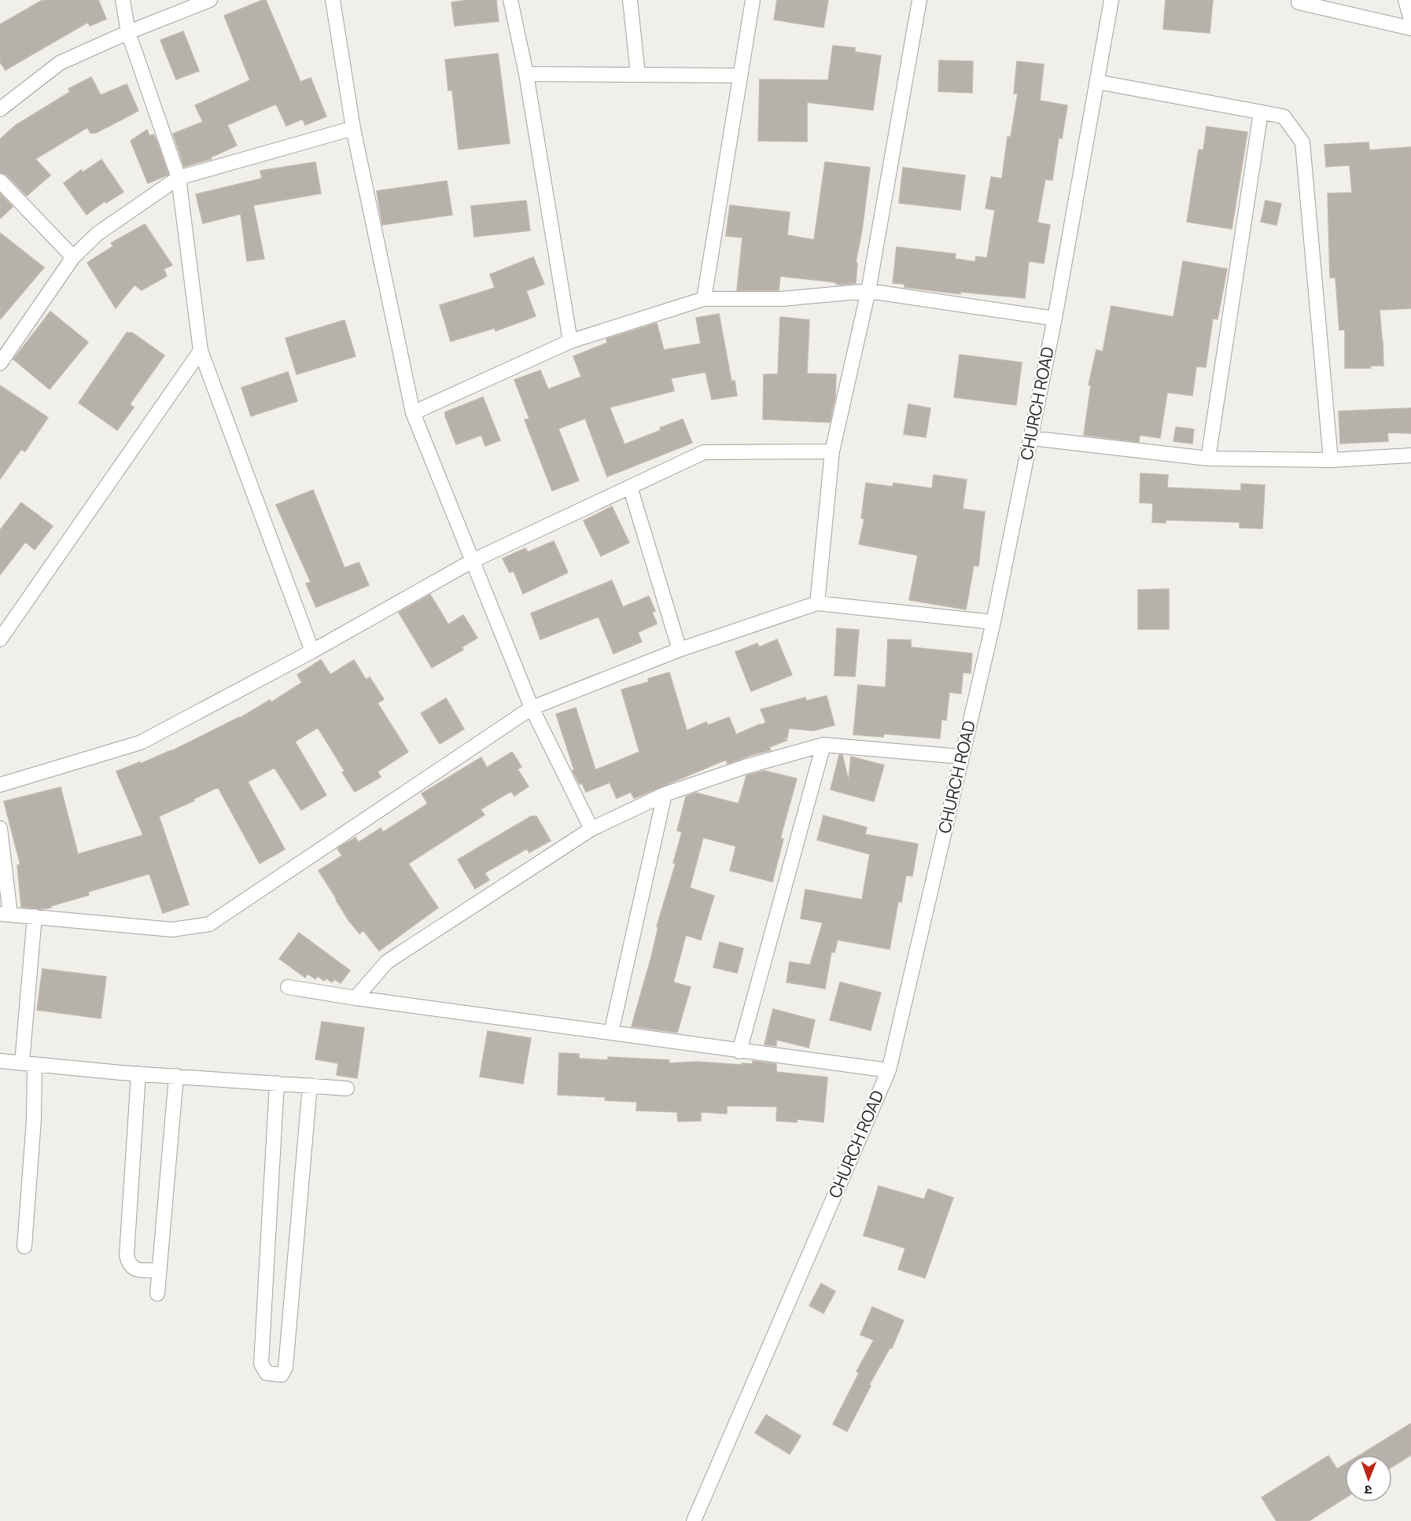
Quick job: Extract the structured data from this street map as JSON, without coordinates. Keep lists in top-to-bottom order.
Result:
{
  "streets": {
    "street": ["CHURCH ROAD"]
  },
  "north": "bottom"
}
